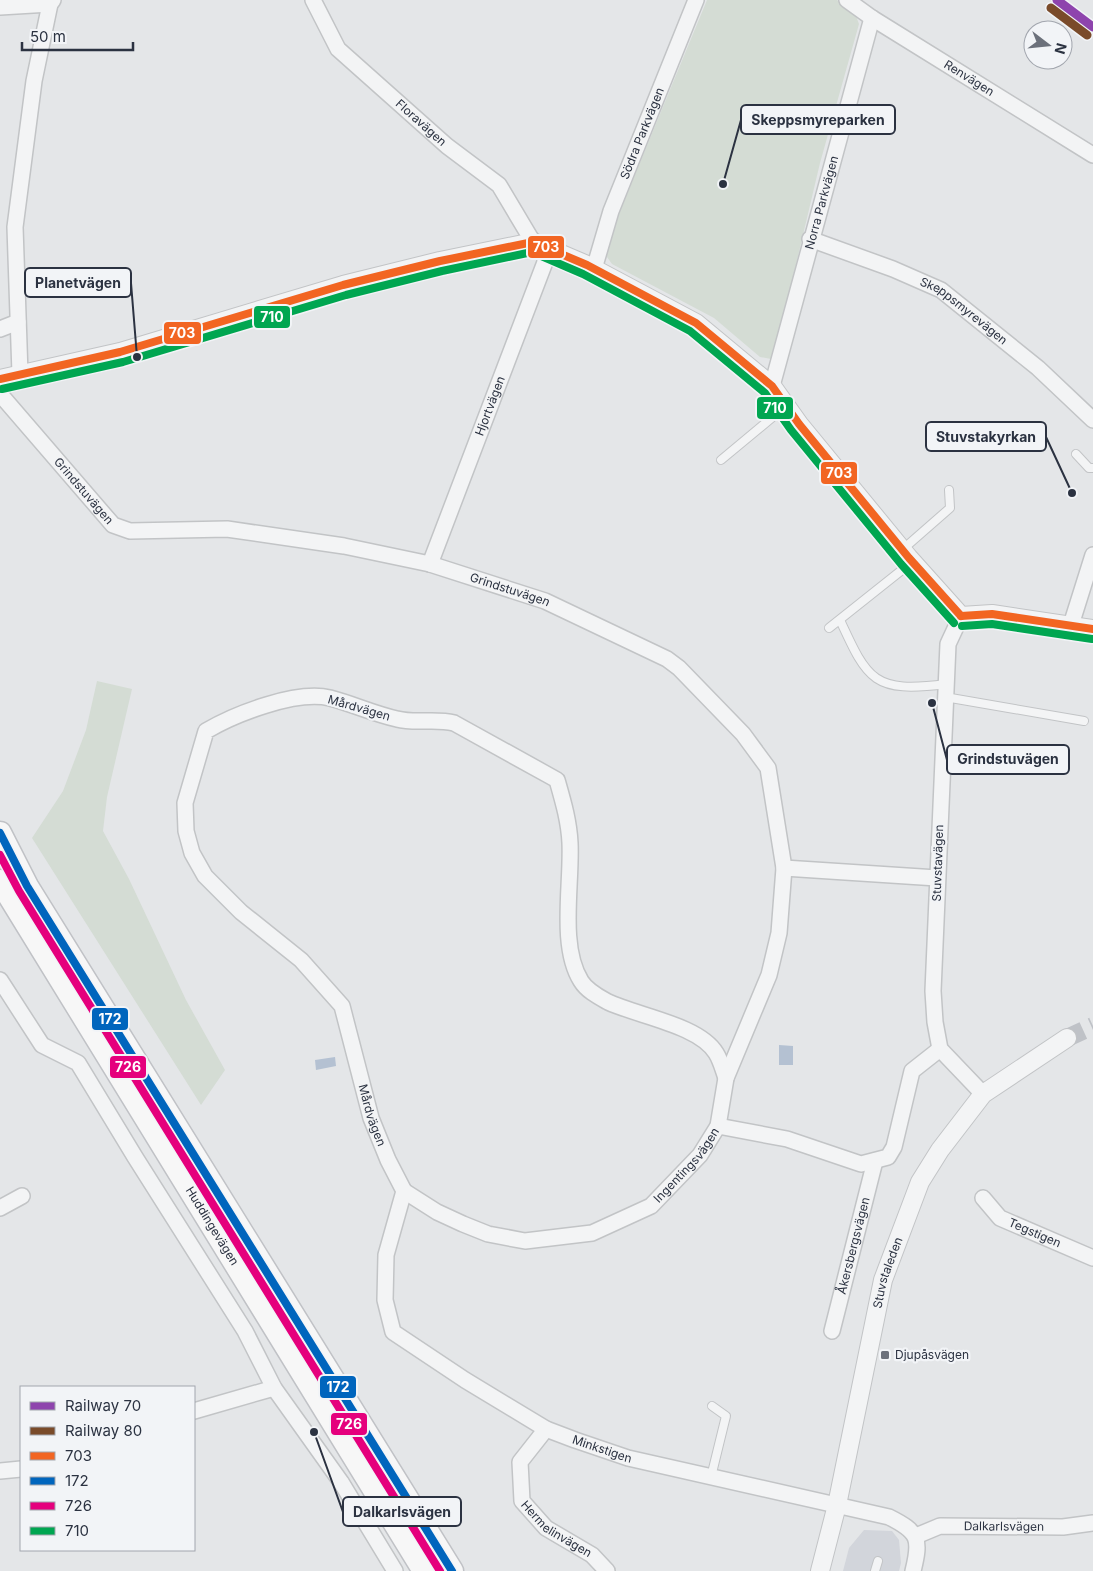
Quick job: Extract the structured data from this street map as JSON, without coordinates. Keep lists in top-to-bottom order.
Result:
{
  "streets": {
    "main road": ["Huddingevägen"],
    "street": [
      "Renvägen",
      "Floravägen",
      "Södra Parkvägen",
      "Norra Parkvägen",
      "Skeppsmyrevägen",
      "Hjortvägen",
      "Grindstuvägen",
      "Mårdvägen",
      "Stuvstavägen",
      "Ingentingsvägen",
      "Tegstigen",
      "Åkersbergsvägen",
      "Stuvstaleden",
      "Minkstigen",
      "Dalkarlsvägen",
      "Hermelinvägen"
    ]
  },
  "crossings": [
    ["Renvägen", "Norra Parkvägen"],
    ["Norra Parkvägen", "Skeppsmyrevägen"],
    ["Hjortvägen", "Grindstuvägen"],
    ["Grindstuvägen", "Ingentingsvägen"],
    ["Mårdvägen", "Ingentingsvägen"],
    ["Mårdvägen", "Minkstigen"],
    ["Ingentingsvägen", "Minkstigen"],
    ["Stuvstaleden", "Minkstigen"],
    ["Minkstigen", "Hermelinvägen"]
  ],
  "places": {
    "other": [
      "Skeppsmyreparken",
      "Planetvägen",
      "Stuvstakyrkan",
      "Grindstuvägen",
      "Dalkarlsvägen"
    ],
    "transit": ["Djupåsvägen"]
  },
  "lines": [
    "rail line 70",
    "rail line 80",
    "transit line 703",
    "transit line 710",
    "transit line 172",
    "transit line 726"
  ],
  "legend": [
    "Railway 70",
    "Railway 80",
    "703",
    "172",
    "726",
    "710"
  ],
  "scale_bar": "50 m",
  "north": "right"
}
